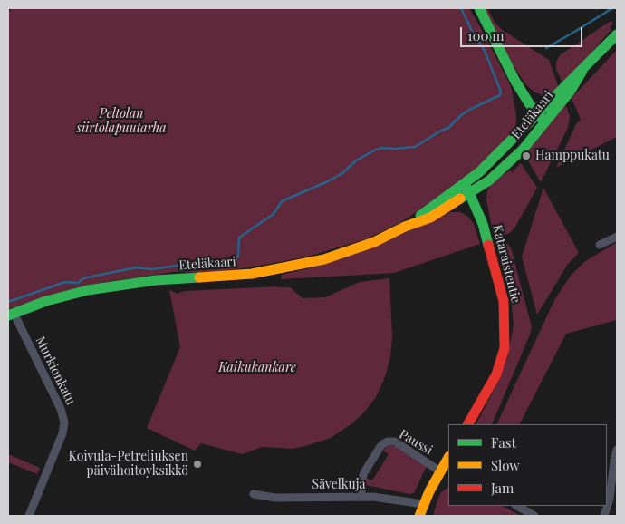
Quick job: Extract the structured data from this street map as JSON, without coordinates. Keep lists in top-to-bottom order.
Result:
{
  "streets": {
    "main road": ["Eteläkaari", "Kataraistentie"],
    "street": ["Murkionkatu", "Paussi", "Sävelkuja"]
  },
  "crossings": [
    ["Eteläkaari", "Kataraistentie"],
    ["Eteläkaari", "Murkionkatu"],
    ["Paussi", "Sävelkuja"]
  ],
  "parks": ["Peltolan siirtolapuutarha", "Kaikukankare"],
  "places": ["Hamppukatu", "Koivula-Petreliuksen päivähoitoyksikkö"],
  "legend": ["Fast", "Slow", "Jam"],
  "scale_bar": "100 m"
}
